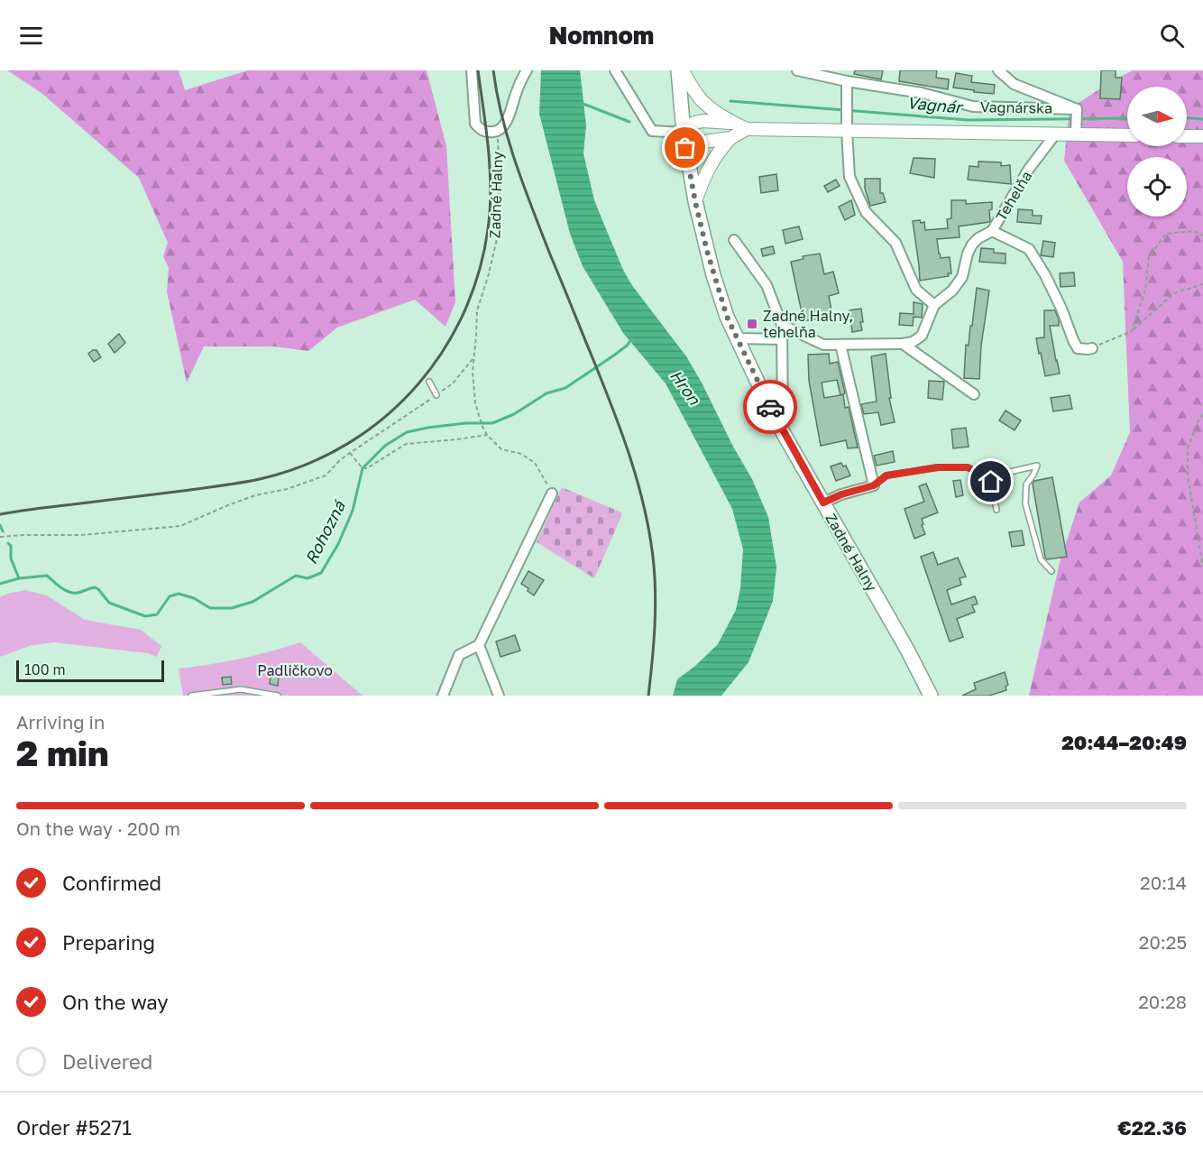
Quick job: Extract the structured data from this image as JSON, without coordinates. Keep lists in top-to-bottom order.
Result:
{
  "streets": {
    "main road": ["Zadné Halny"],
    "street": ["Vagnárska", "Tehelňa"]
  },
  "water": ["Vagnár", "Hron", "Rohozná"],
  "parks": ["Padličkovo"],
  "places": {
    "transit": ["Zadné Halny, tehelňa"]
  },
  "scale_bar": "100 m",
  "north": "right",
  "page": {
    "header": "Nomnom",
    "scale": "100 m",
    "heading": ["2 min", "Arriving in", "20:44–20:49"],
    "panel": ["Order #5271", "€22.36"],
    "bar": "On the way · 200 m",
    "list": [
      ["Confirmed", "20:14"],
      ["Preparing", "20:25"],
      ["On the way", "20:28"],
      "Delivered"
    ]
  }
}
